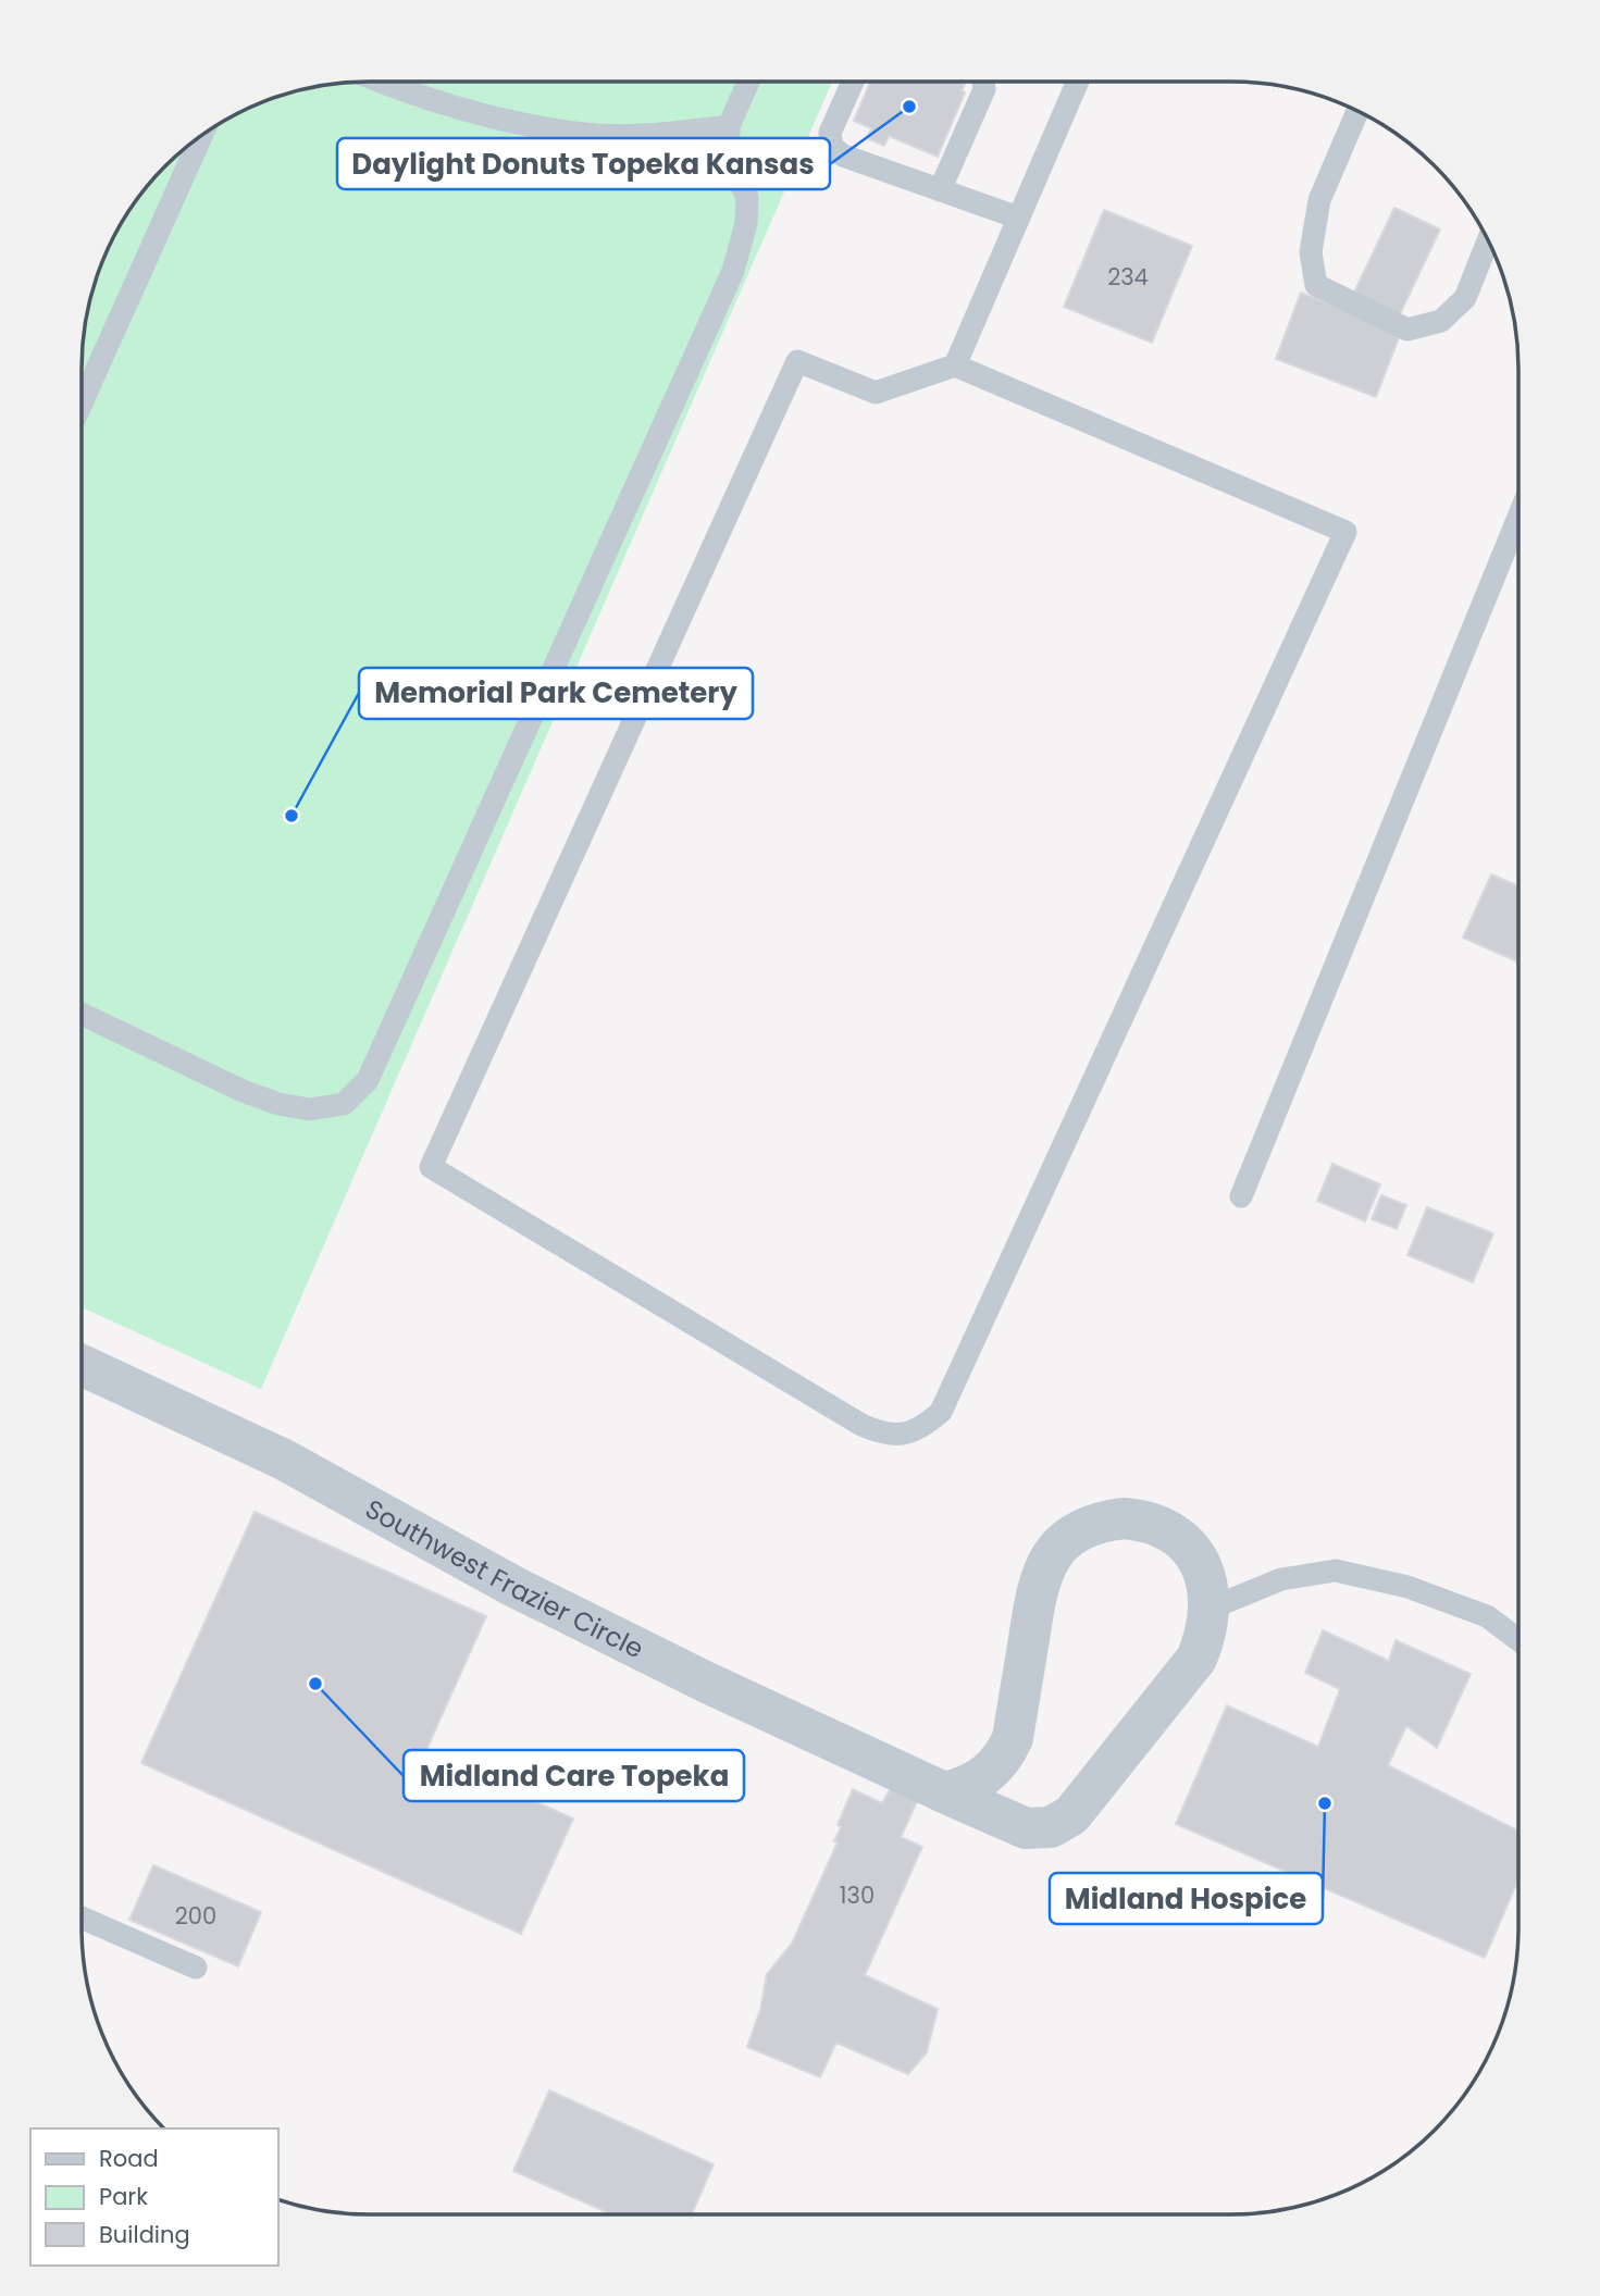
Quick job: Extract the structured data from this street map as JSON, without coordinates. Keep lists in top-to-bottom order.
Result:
{
  "streets": {
    "street": ["Southwest Frazier Circle"]
  },
  "places": [
    "Daylight Donuts Topeka Kansas",
    "Memorial Park Cemetery",
    "Midland Care Topeka",
    "Midland Hospice"
  ],
  "house_numbers": ["234", "130", "200"],
  "legend": ["Road", "Park", "Building"]
}
